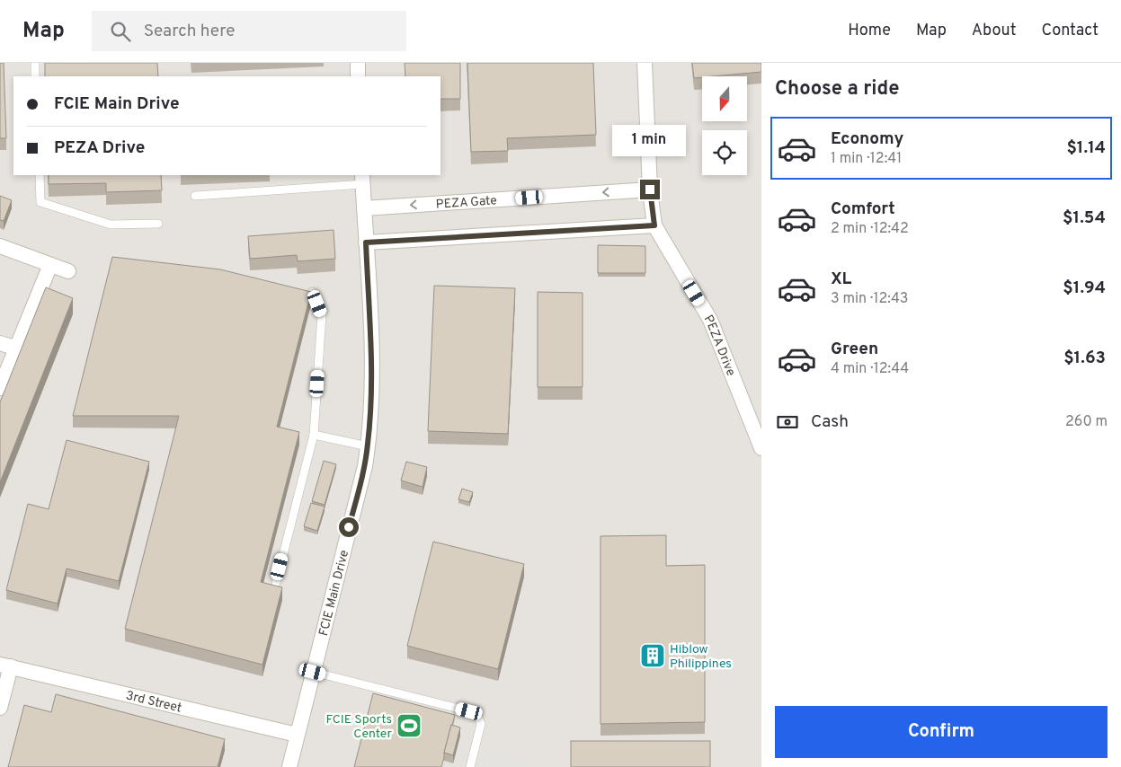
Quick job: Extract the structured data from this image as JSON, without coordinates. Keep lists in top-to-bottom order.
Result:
{
  "streets": {
    "street": [
      "PEZA Gate",
      "PEZA Drive",
      "FCIE Main Drive",
      "3rd Street"
    ]
  },
  "crossings": [
    ["PEZA Gate", "PEZA Drive"],
    ["PEZA Gate", "FCIE Main Drive"],
    ["FCIE Main Drive", "3rd Street"]
  ],
  "places": {
    "building": ["Hiblow Philippines"],
    "sports": ["FCIE Sports Center"]
  },
  "north": "bottom",
  "page": {
    "header": "Map",
    "search": "Search here",
    "nav": [
      "Home",
      "Map",
      "About",
      "Contact"
    ],
    "heading": "Choose a ride",
    "banner": ["FCIE Main Drive", "PEZA Drive"],
    "list": [
      {
        "name": "Economy",
        "note": "1 min · 12:41",
        "value": "$1.14"
      },
      {
        "name": "Comfort",
        "note": "2 min · 12:42",
        "value": "$1.54"
      },
      {
        "name": "XL",
        "note": "3 min · 12:43",
        "value": "$1.94"
      },
      {
        "name": "Green",
        "note": "4 min · 12:44",
        "value": "$1.63"
      }
    ],
    "bubble": "1 min",
    "pay": ["Cash", "260 m"],
    "buttons": "Confirm"
  }
}
